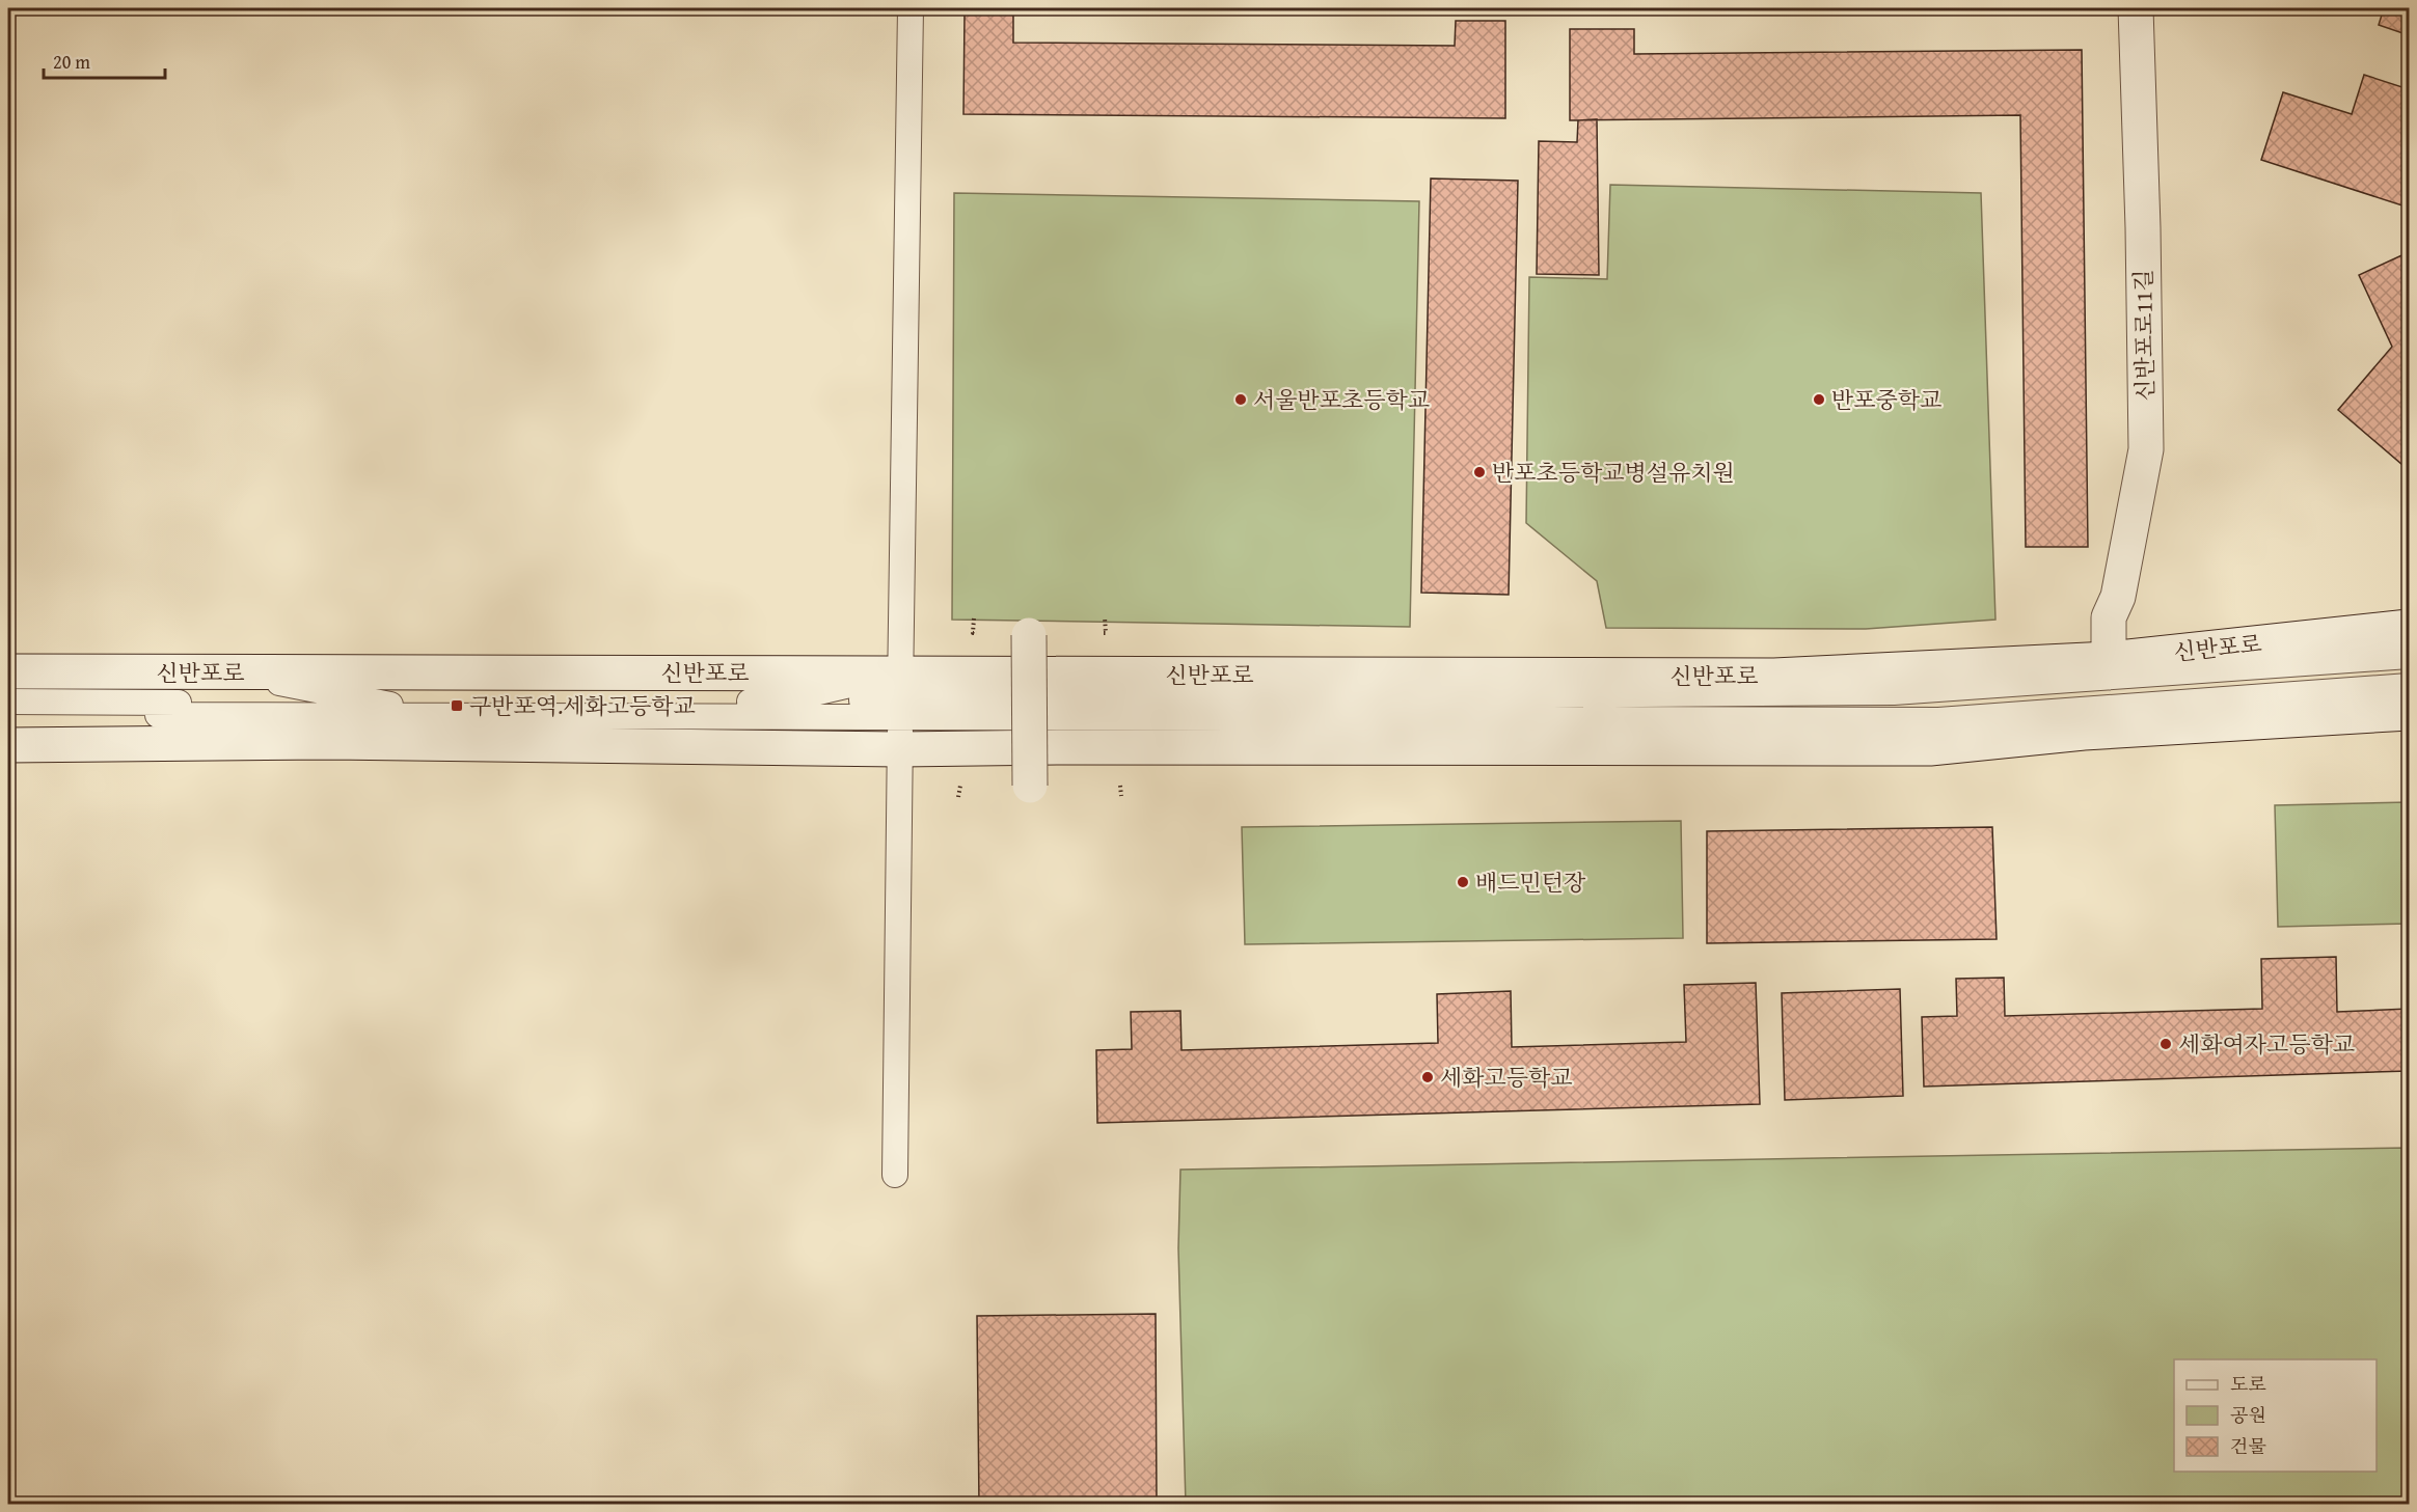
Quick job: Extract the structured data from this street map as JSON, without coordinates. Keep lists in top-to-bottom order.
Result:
{
  "streets": {
    "main road": ["신반포로11길", "신반포로"]
  },
  "crossings": [
    ["신반포로11길", "신반포로"]
  ],
  "places": {
    "other": [
      "서울반포초등학교",
      "반포중학교",
      "반포초등학교병설유치원",
      "배드민턴장",
      "세화여자고등학교",
      "세화고등학교"
    ],
    "transit": ["구반포역.세화고등학교"]
  },
  "legend": ["도로", "공원", "건물"],
  "scale_bar": "20 m"
}
